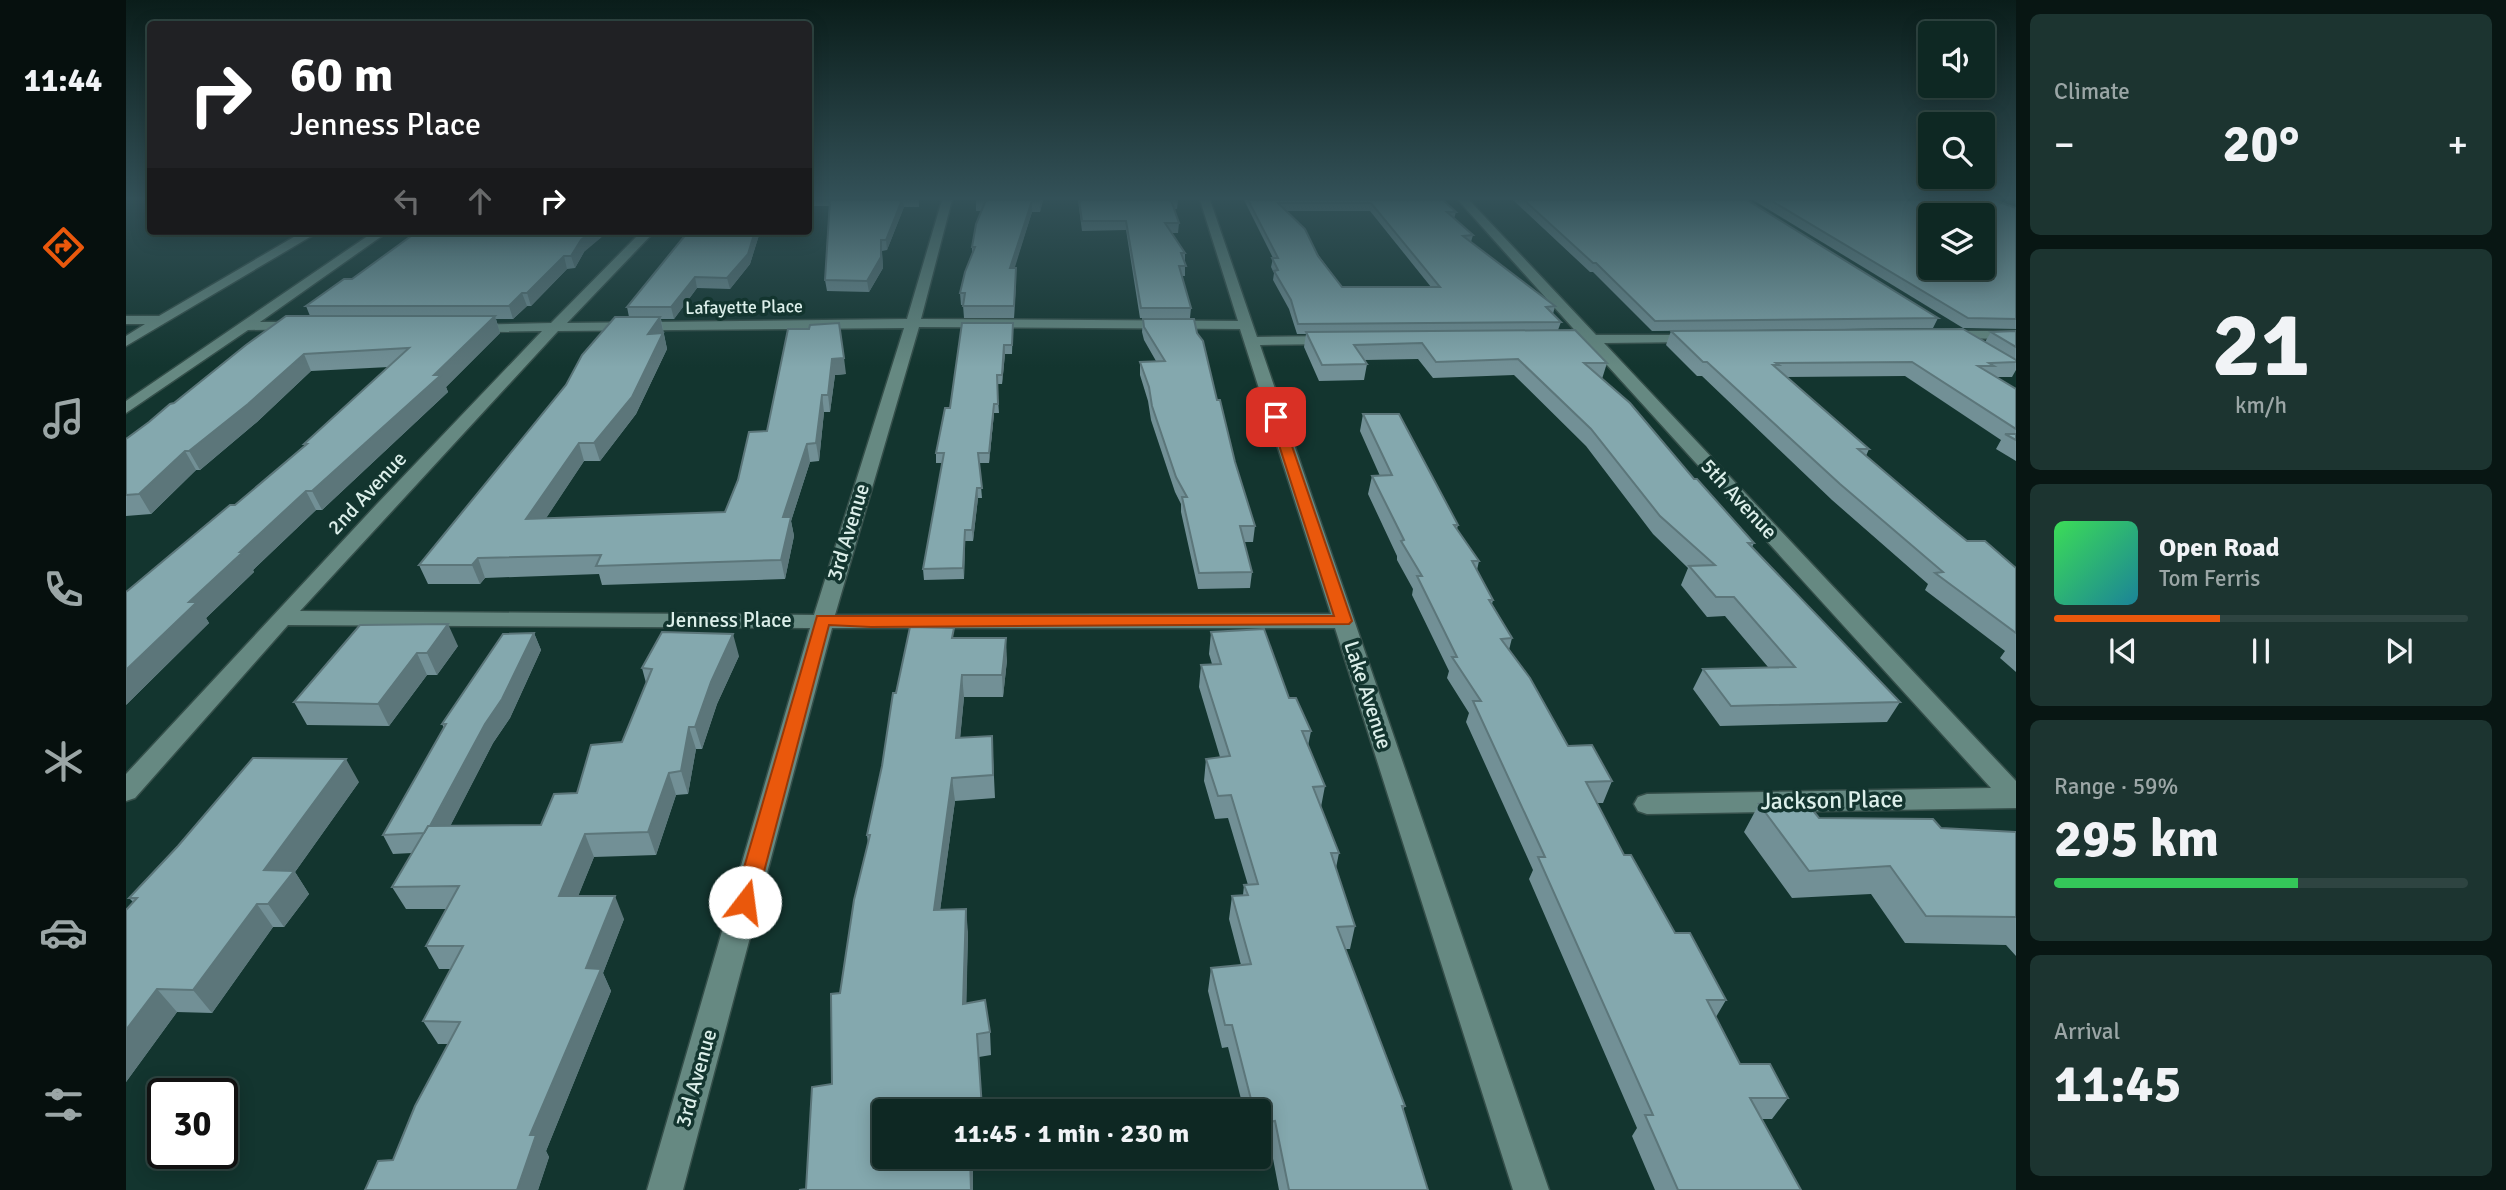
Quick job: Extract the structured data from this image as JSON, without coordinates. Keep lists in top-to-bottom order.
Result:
{
  "streets": {
    "street": [
      "Lafayette Place",
      "2nd Avenue",
      "5th Avenue",
      "3rd Avenue",
      "Jenness Place",
      "Lake Avenue",
      "Jackson Place"
    ]
  },
  "crossings": [
    ["Lafayette Place", "2nd Avenue"],
    ["Lafayette Place", "3rd Avenue"],
    ["Lafayette Place", "Lake Avenue"],
    ["2nd Avenue", "Jenness Place"],
    ["5th Avenue", "Jackson Place"],
    ["3rd Avenue", "Jenness Place"],
    ["Jenness Place", "Lake Avenue"]
  ],
  "page": {
    "tabs": "11:44",
    "tile": [
      "Climate",
      ["21", "km/h"],
      ["Range · 59%", "295 km"],
      ["Arrival", "11:45"]
    ],
    "turn": ["60 m", "Jenness Place"],
    "heat": ["−", "20°", "+"],
    "song": ["Open Road", "Tom Ferris"],
    "limit": "30",
    "trip": "11:45 · 1 min · 230 m"
  }
}
